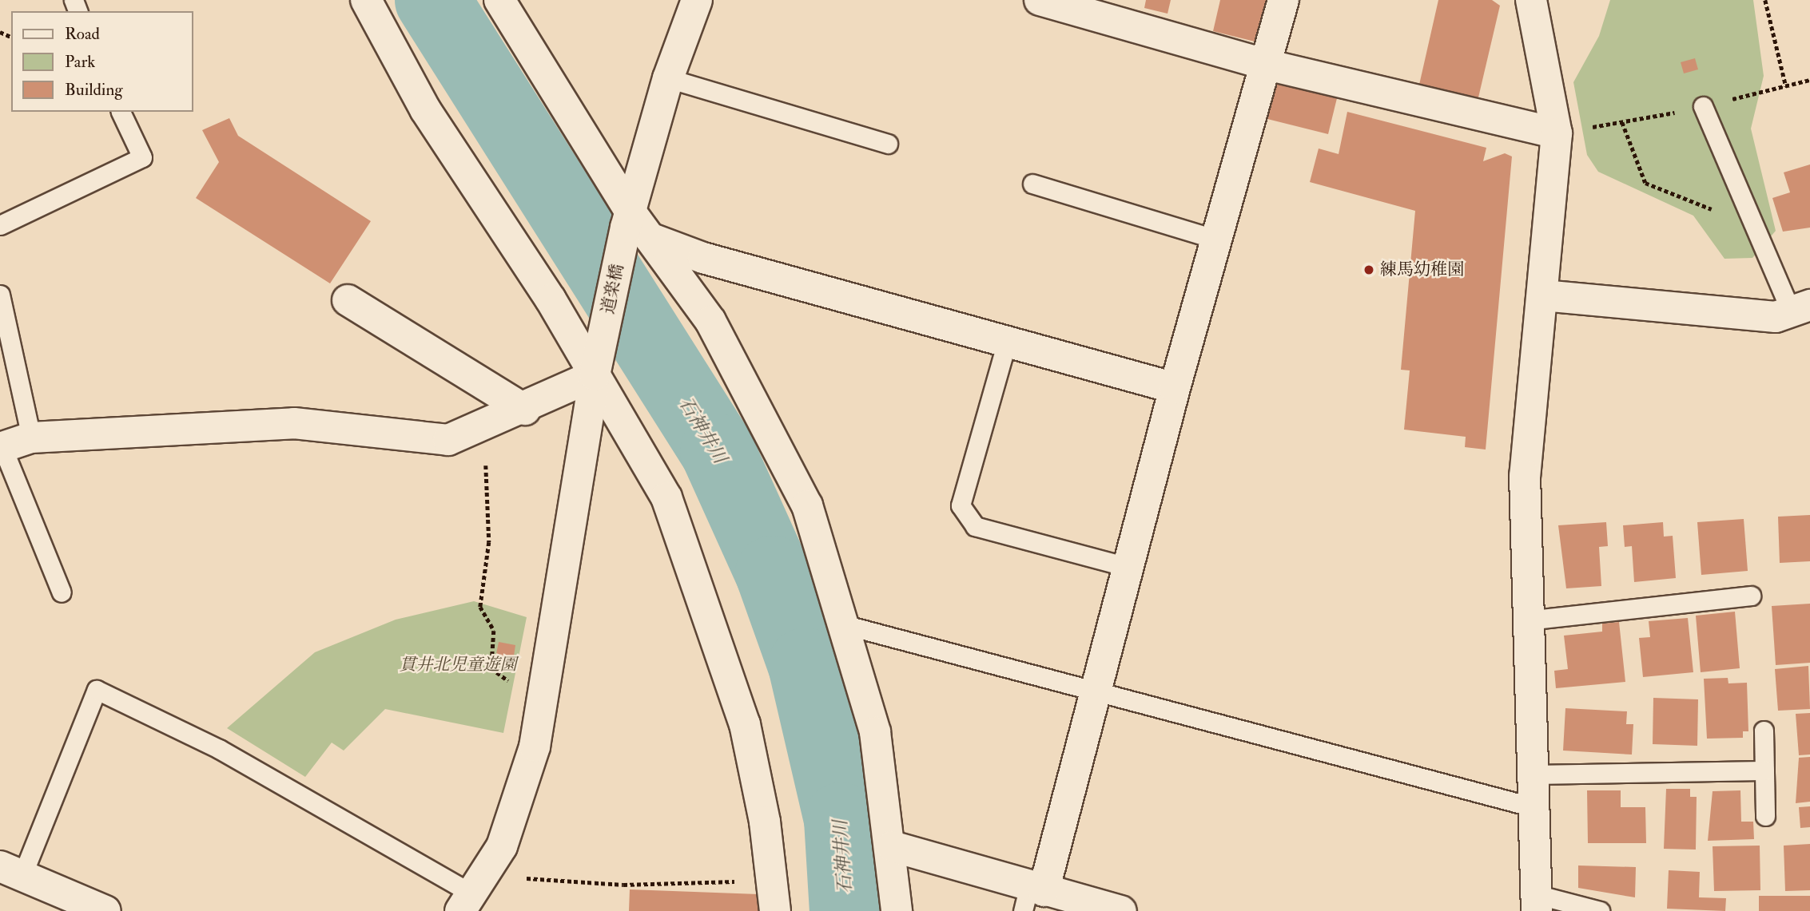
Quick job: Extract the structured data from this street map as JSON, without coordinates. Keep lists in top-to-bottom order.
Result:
{
  "streets": {
    "street": ["道楽橋"]
  },
  "water": ["石神井川"],
  "parks": ["貫井北児童遊園"],
  "places": ["練馬幼稚園"],
  "legend": ["Road", "Park", "Building"]
}
